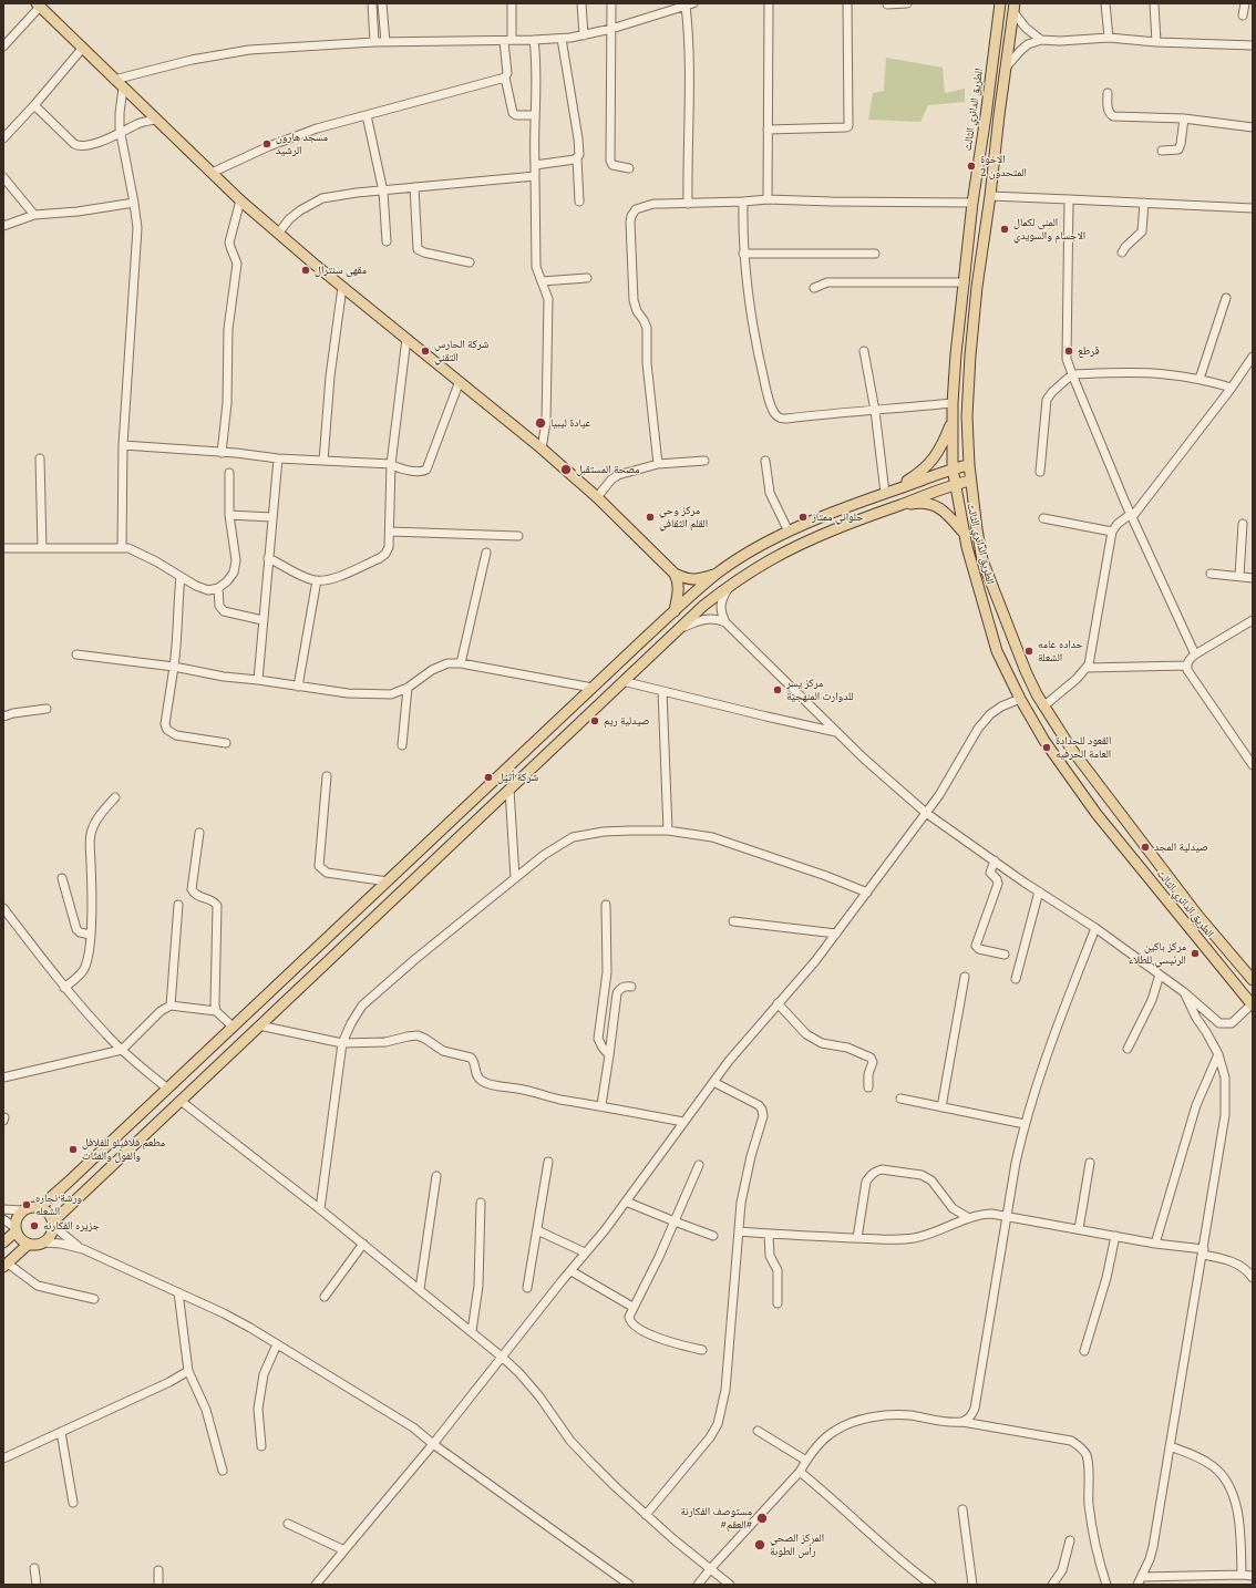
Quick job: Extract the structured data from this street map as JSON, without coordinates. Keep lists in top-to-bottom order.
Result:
{
  "streets": {
    "main road": ["الطريق الدائري الثالث"]
  },
  "places": [
    "مسجد هارون الرشيد",
    "الاخوة المتحدون 2",
    "المنى لكمال الاجسام والسويدي",
    "مقهى سنترال",
    "شركة الحارس التقني",
    "قرطع",
    "عيادة ليبيا",
    "مصحة المستقبل",
    "مركز وحي القلم الثقافي",
    "حلواني ممتاز",
    "حداده عامه الشعلة",
    "مركز يسر للدوارت المنهجية",
    "صيدلية ريم",
    "القعود للحدادة العامة الحرفيه",
    "شركة أثيل",
    "صيدلية المجد",
    "مركز باكين الرئيسي للطلاء",
    "مطعم فلافيلو للفلافل والفول والفتّات",
    "ورشة نجاره الشعله",
    "جزيره الفكارنه",
    "مستوصف الفكارنة #العقم#",
    "المركز الصحي رأس الطوبة"
  ]
}
